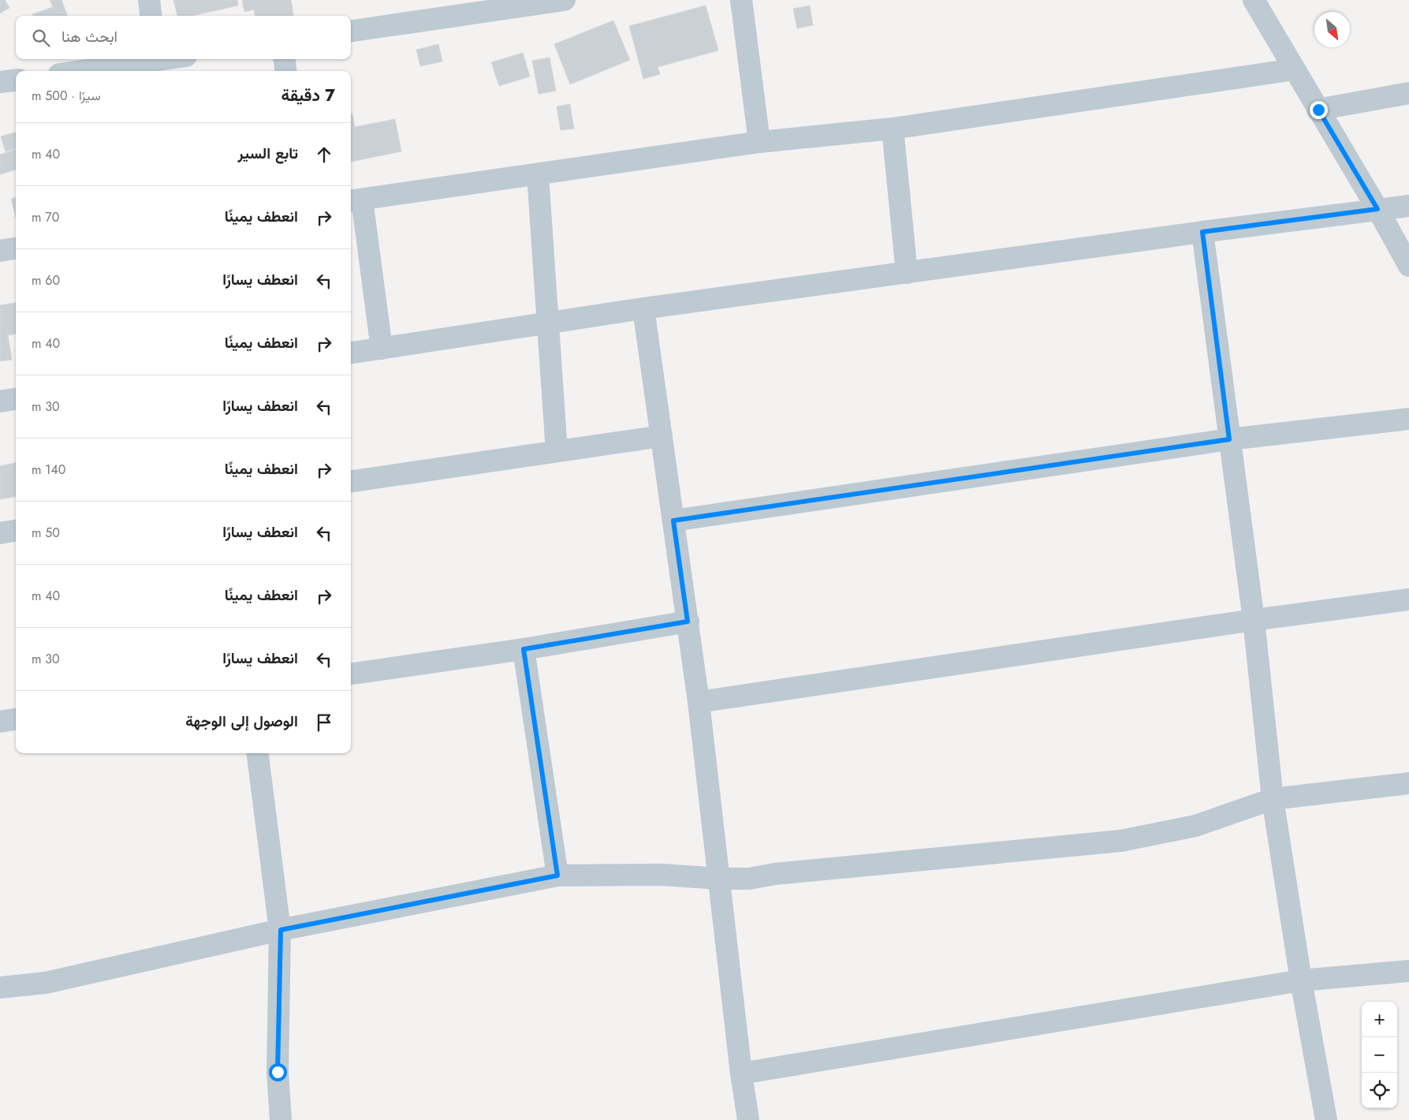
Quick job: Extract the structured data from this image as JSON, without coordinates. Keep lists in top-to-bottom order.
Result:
{
  "north": "bottom right",
  "page": {
    "search": "ابحث هنا",
    "heading": ["7 دقيقة", "سيرًا · 500 m"],
    "list": [
      ["تابع السير", "40 m"],
      ["انعطف يمينًا", "70 m"],
      ["انعطف يسارًا", "60 m"],
      ["انعطف يمينًا", "40 m"],
      ["انعطف يسارًا", "30 m"],
      ["انعطف يمينًا", "140 m"],
      ["انعطف يسارًا", "50 m"],
      ["انعطف يمينًا", "40 m"],
      ["انعطف يسارًا", "30 m"],
      "الوصول إلى الوجهة"
    ],
    "map_buttons": ["+", "−"]
  }
}
